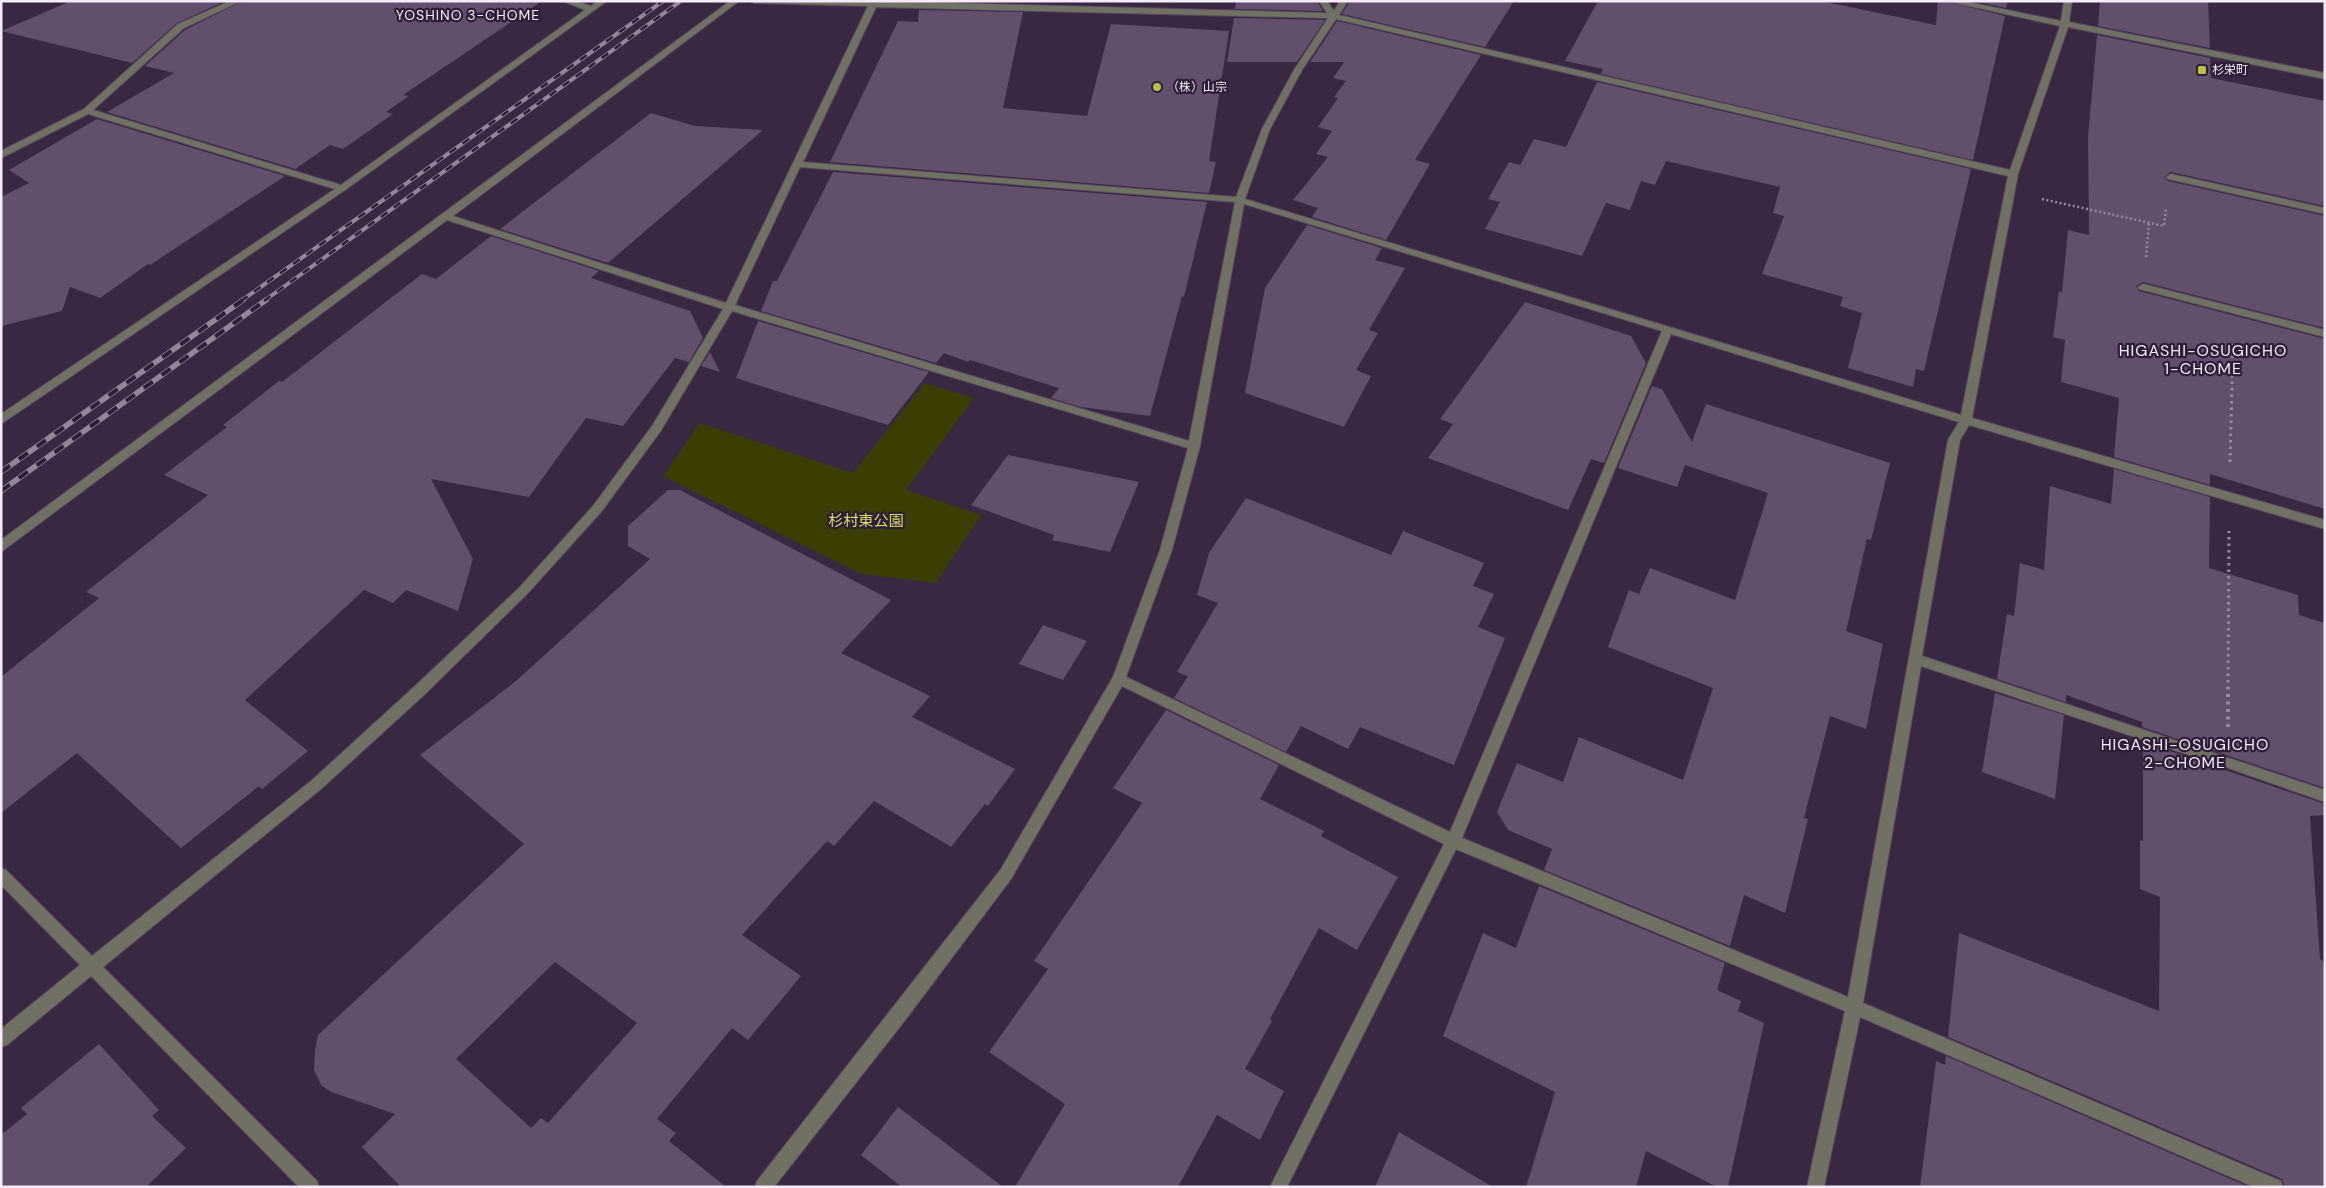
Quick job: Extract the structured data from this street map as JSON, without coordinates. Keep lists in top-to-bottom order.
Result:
{
  "districts": ["YOSHINO 3-CHOME", "HIGASHI-OSUGICHO 1-CHOME", "HIGASHI-OSUGICHO 2-CHOME"],
  "parks": ["杉村東公園"],
  "places": {
    "transit": ["杉栄町"],
    "other": ["（株）山宗"]
  }
}
